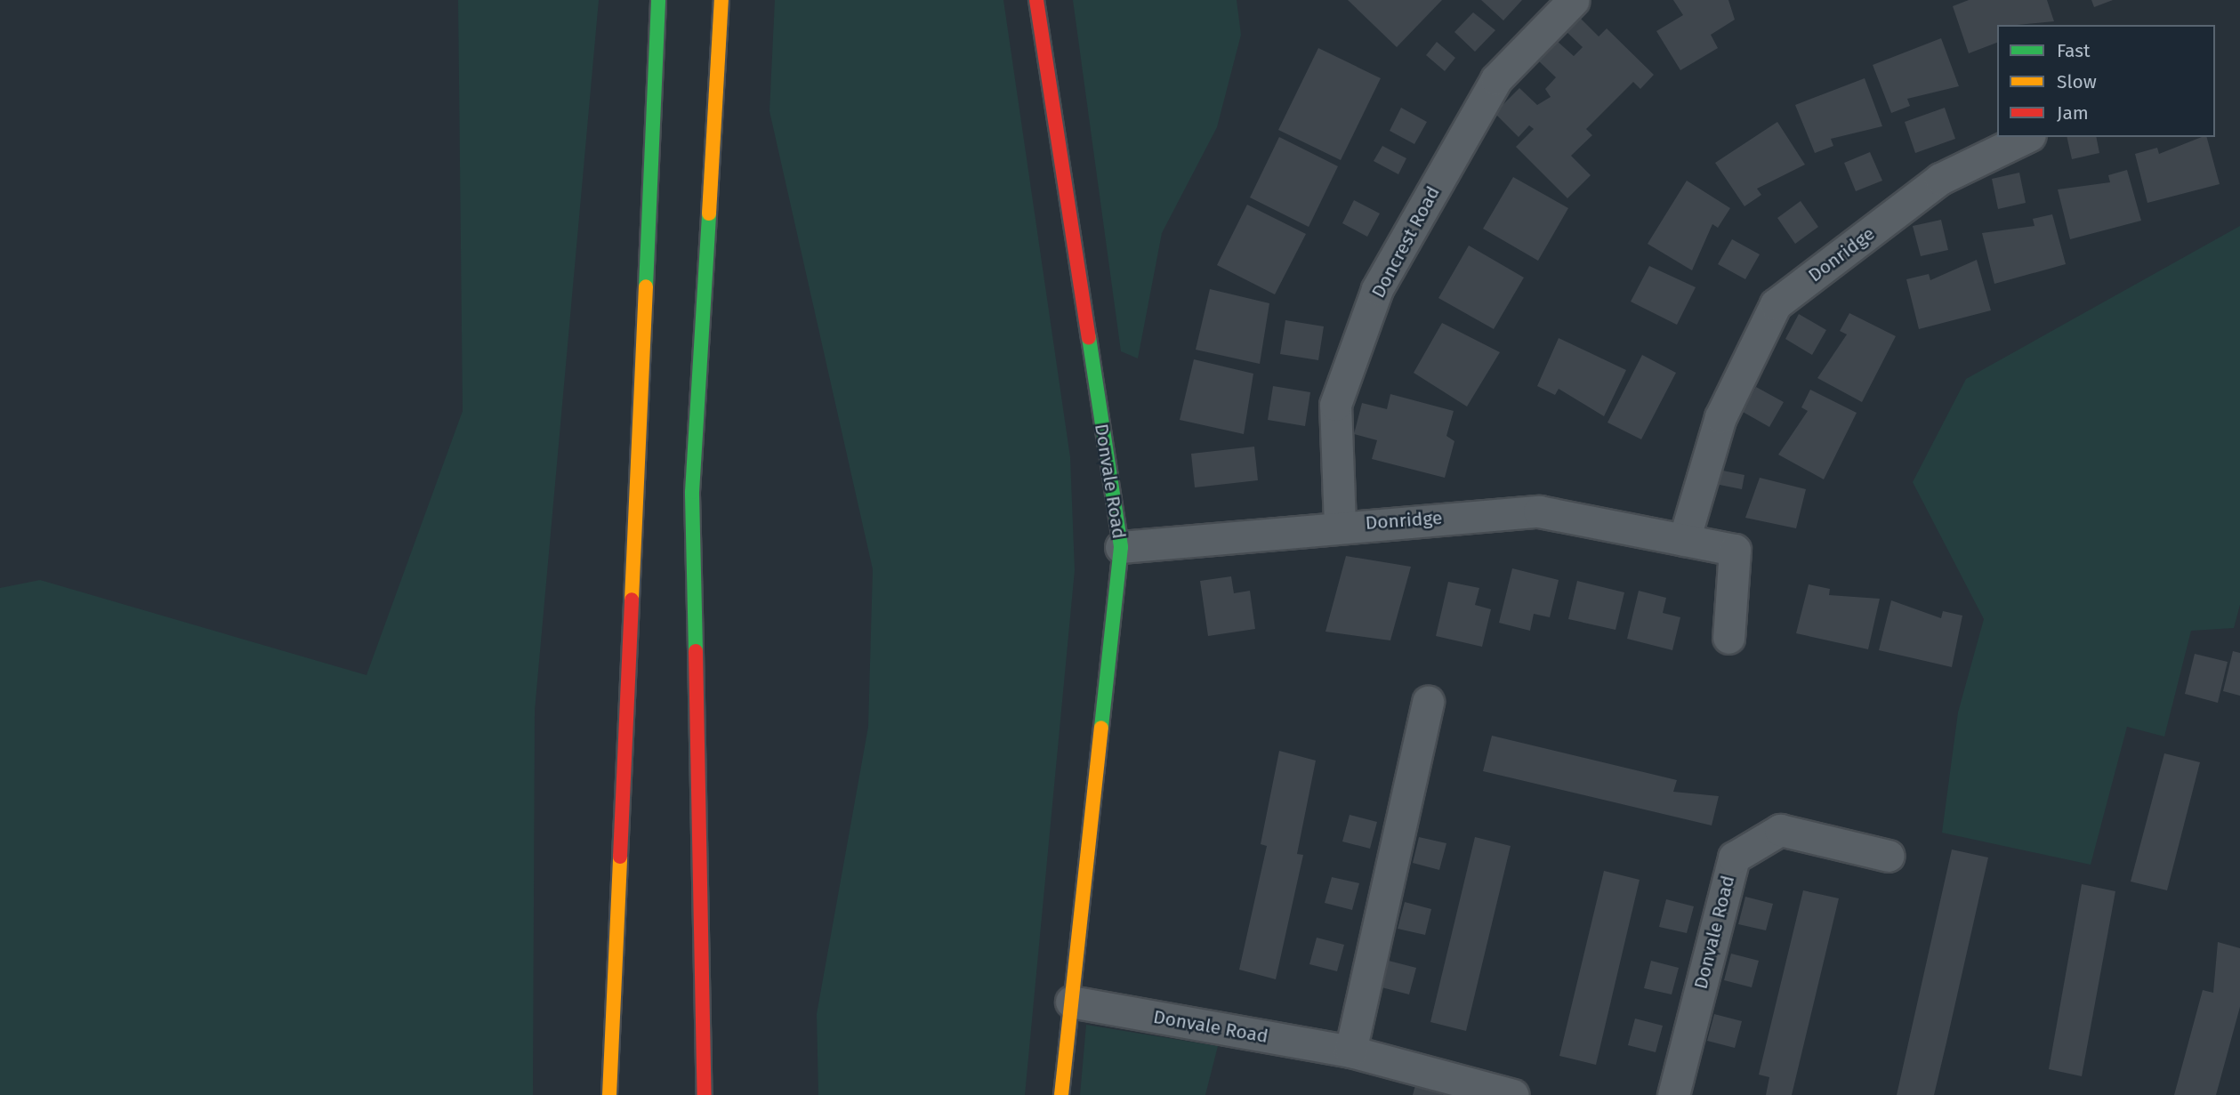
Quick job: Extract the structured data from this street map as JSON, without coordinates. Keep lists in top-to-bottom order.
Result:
{
  "streets": {
    "main road": ["Donvale Road"],
    "street": ["Doncrest Road", "Donridge"]
  },
  "crossings": [
    ["Doncrest Road", "Donridge"],
    ["Donridge", "Donvale Road"]
  ],
  "legend": ["Fast", "Slow", "Jam"]
}
